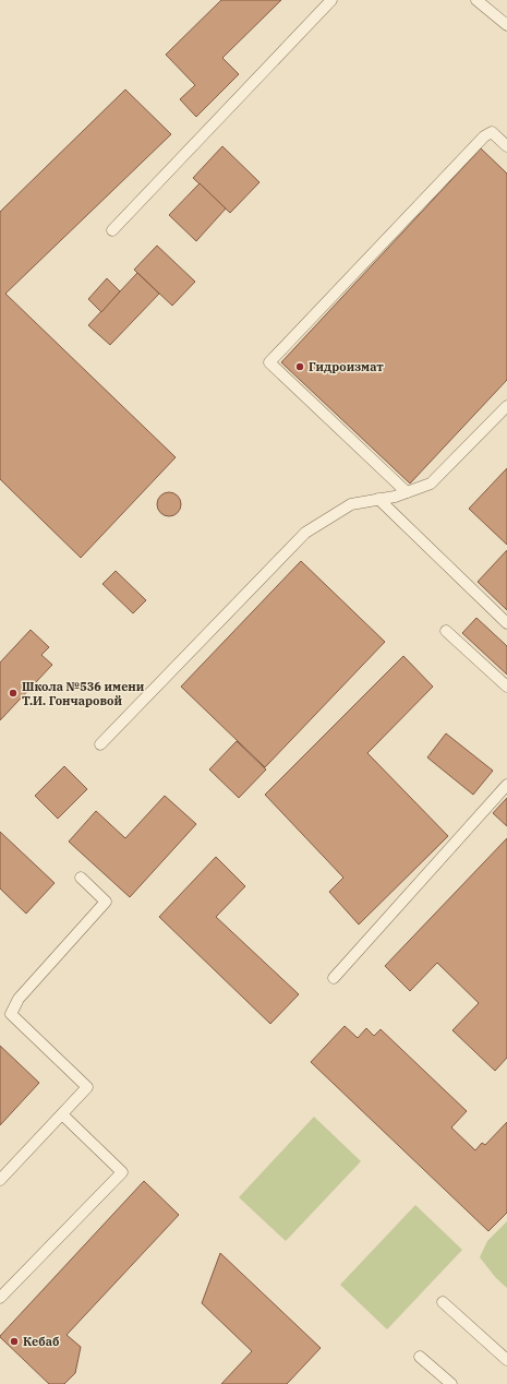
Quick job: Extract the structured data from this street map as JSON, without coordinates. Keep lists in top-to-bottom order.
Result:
{
  "places": ["Гидроизмат", "Школа №536 имени Т.И. Гончаровой", "Кебаб"]
}
